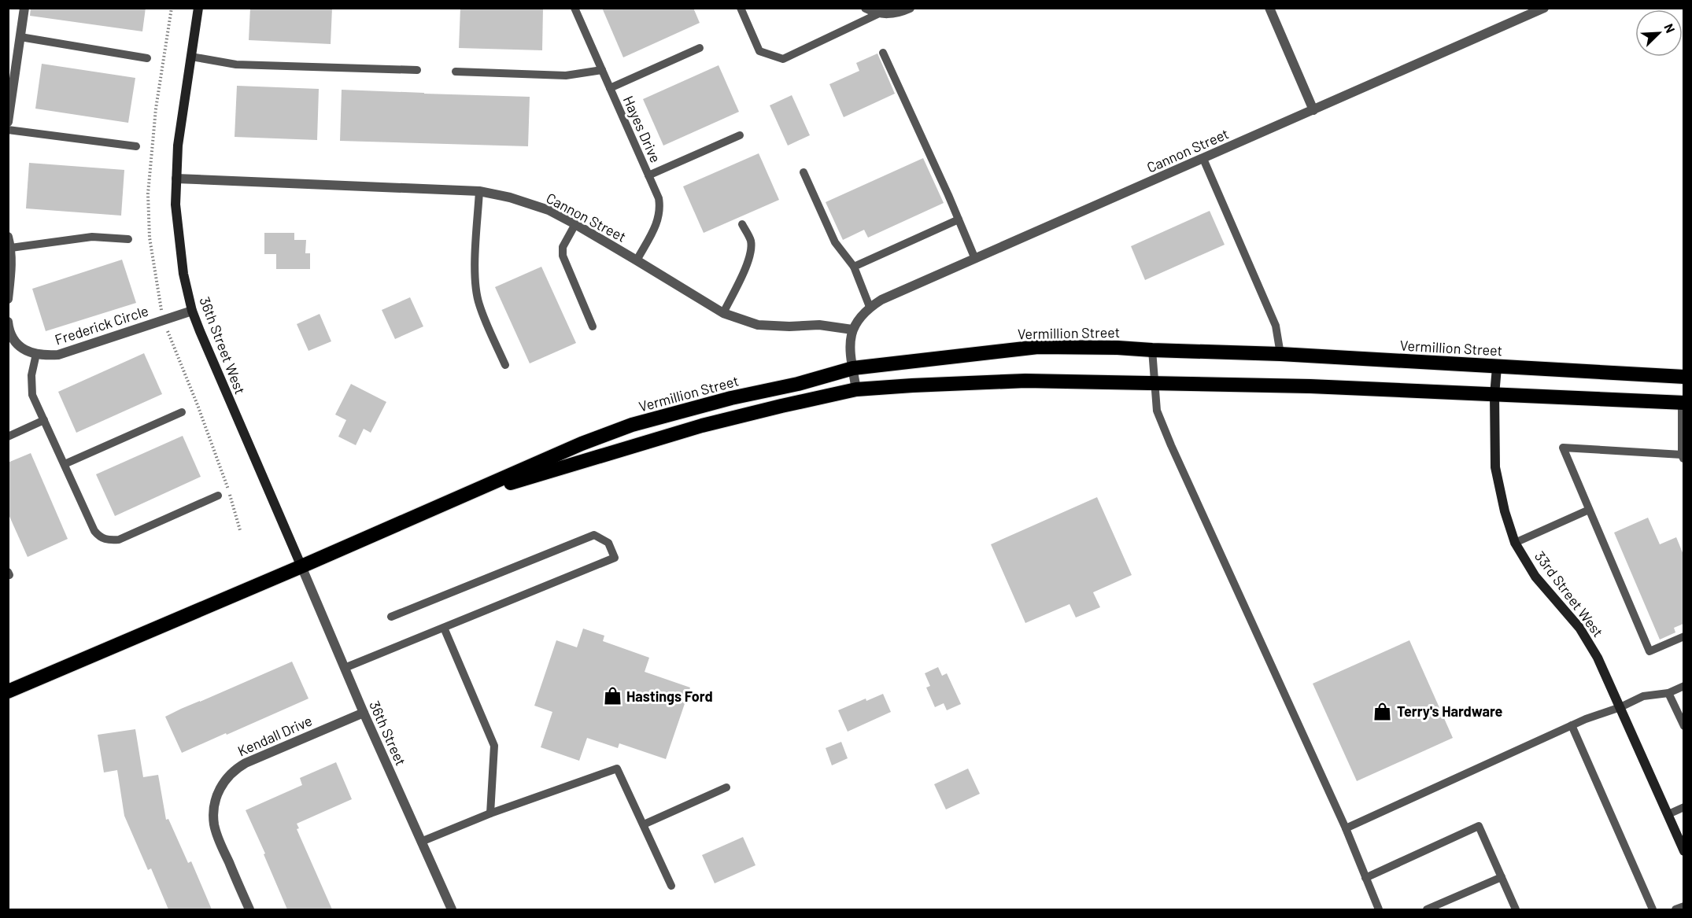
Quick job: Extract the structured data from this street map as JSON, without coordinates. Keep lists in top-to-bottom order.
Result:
{
  "streets": {
    "highway": ["Vermillion Street"],
    "street": [
      "Cannon Street",
      "Frederick Circle",
      "36th Street West",
      "33rd Street West",
      "36th Street",
      "Kendall Drive"
    ],
    "lane": ["Hayes Drive"]
  },
  "crossings": [
    ["Hayes Drive", "Cannon Street"],
    ["Cannon Street", "36th Street West"],
    ["Frederick Circle", "36th Street West"],
    ["Vermillion Street", "36th Street West"],
    ["Vermillion Street", "33rd Street West"],
    ["Vermillion Street", "36th Street"],
    ["36th Street West", "36th Street"],
    ["36th Street", "Kendall Drive"]
  ],
  "places": {
    "shop": ["Hastings Ford", "Terry's Hardware"]
  },
  "north": "top right"
}
